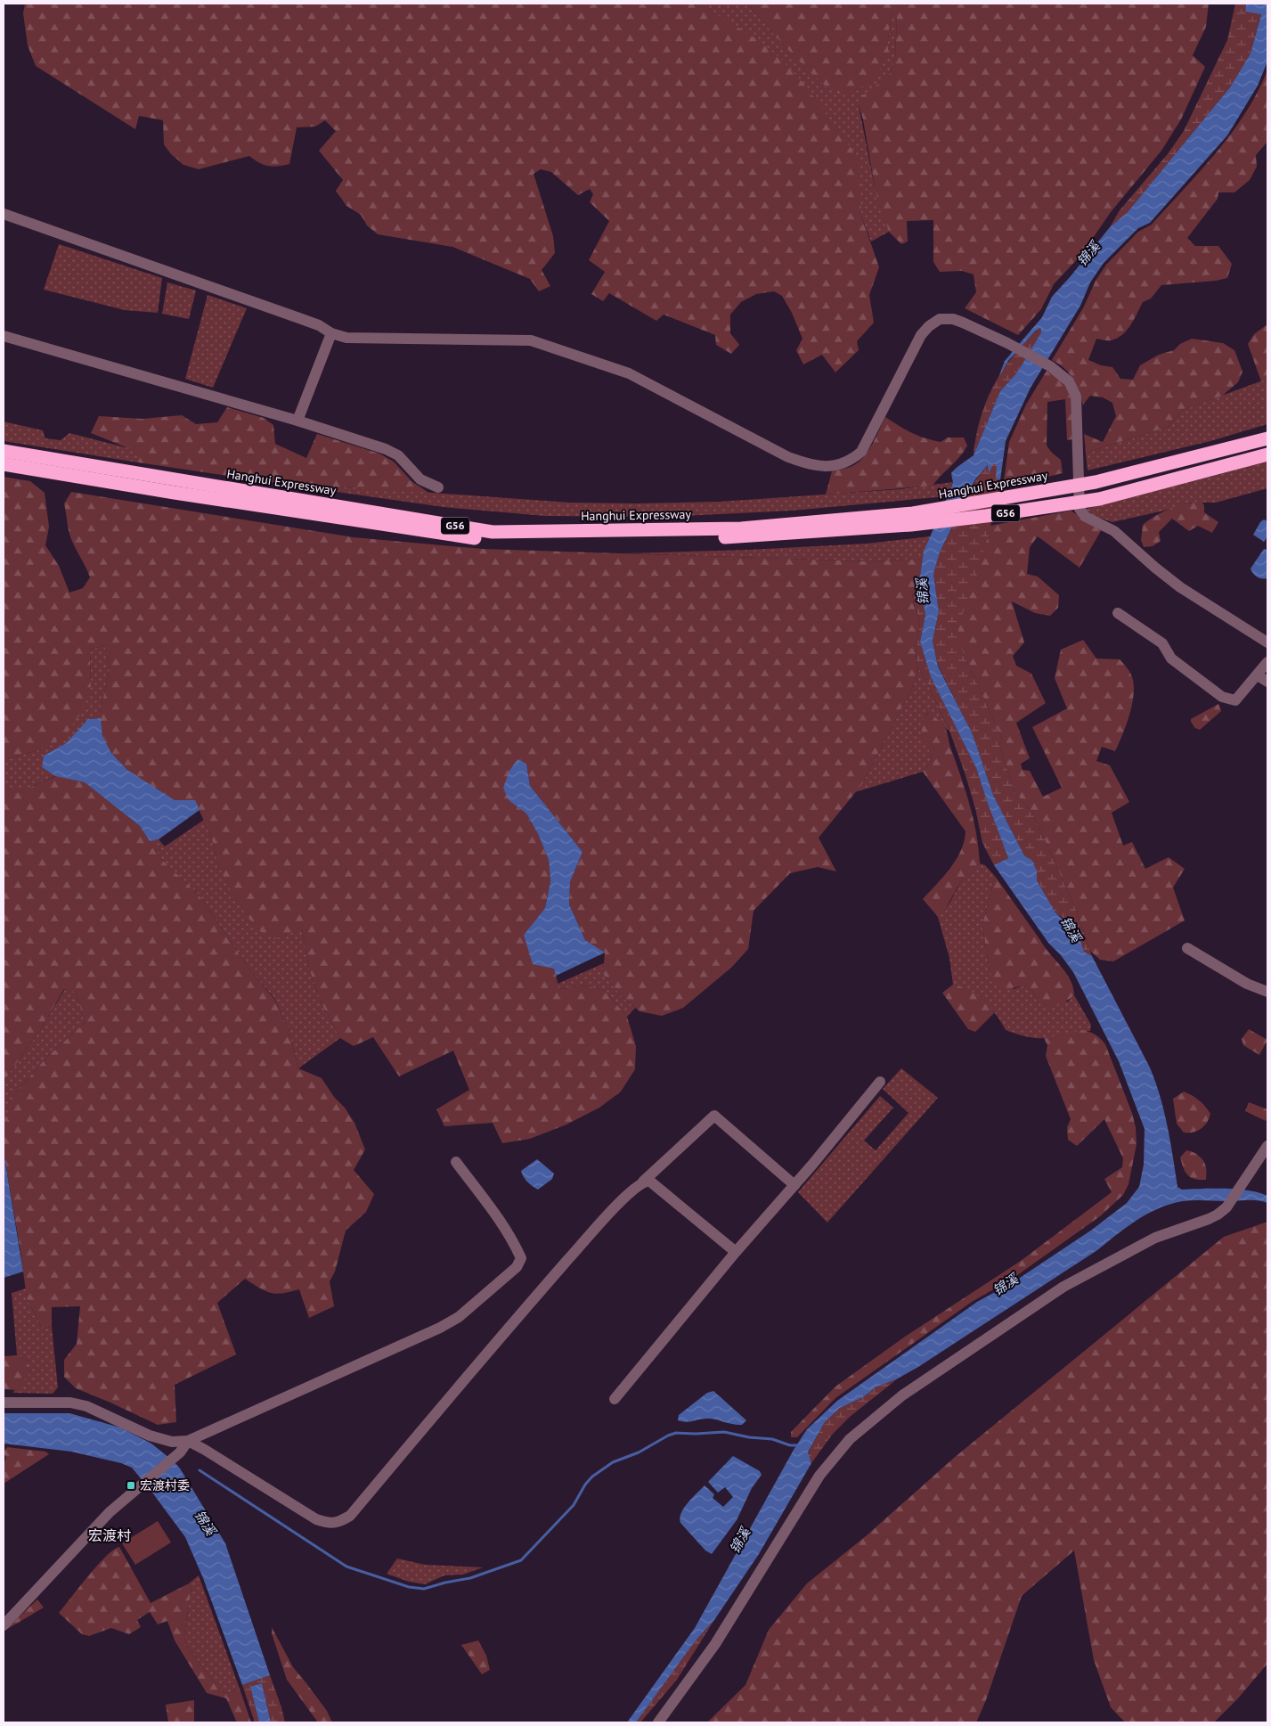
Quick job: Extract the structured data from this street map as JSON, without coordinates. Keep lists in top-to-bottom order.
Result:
{
  "streets": {
    "highway": ["Hanghui Expressway", "G56"]
  },
  "districts": ["宏渡村"],
  "water": ["锦溪"],
  "places": {
    "transit": ["宏渡村委"]
  }
}
